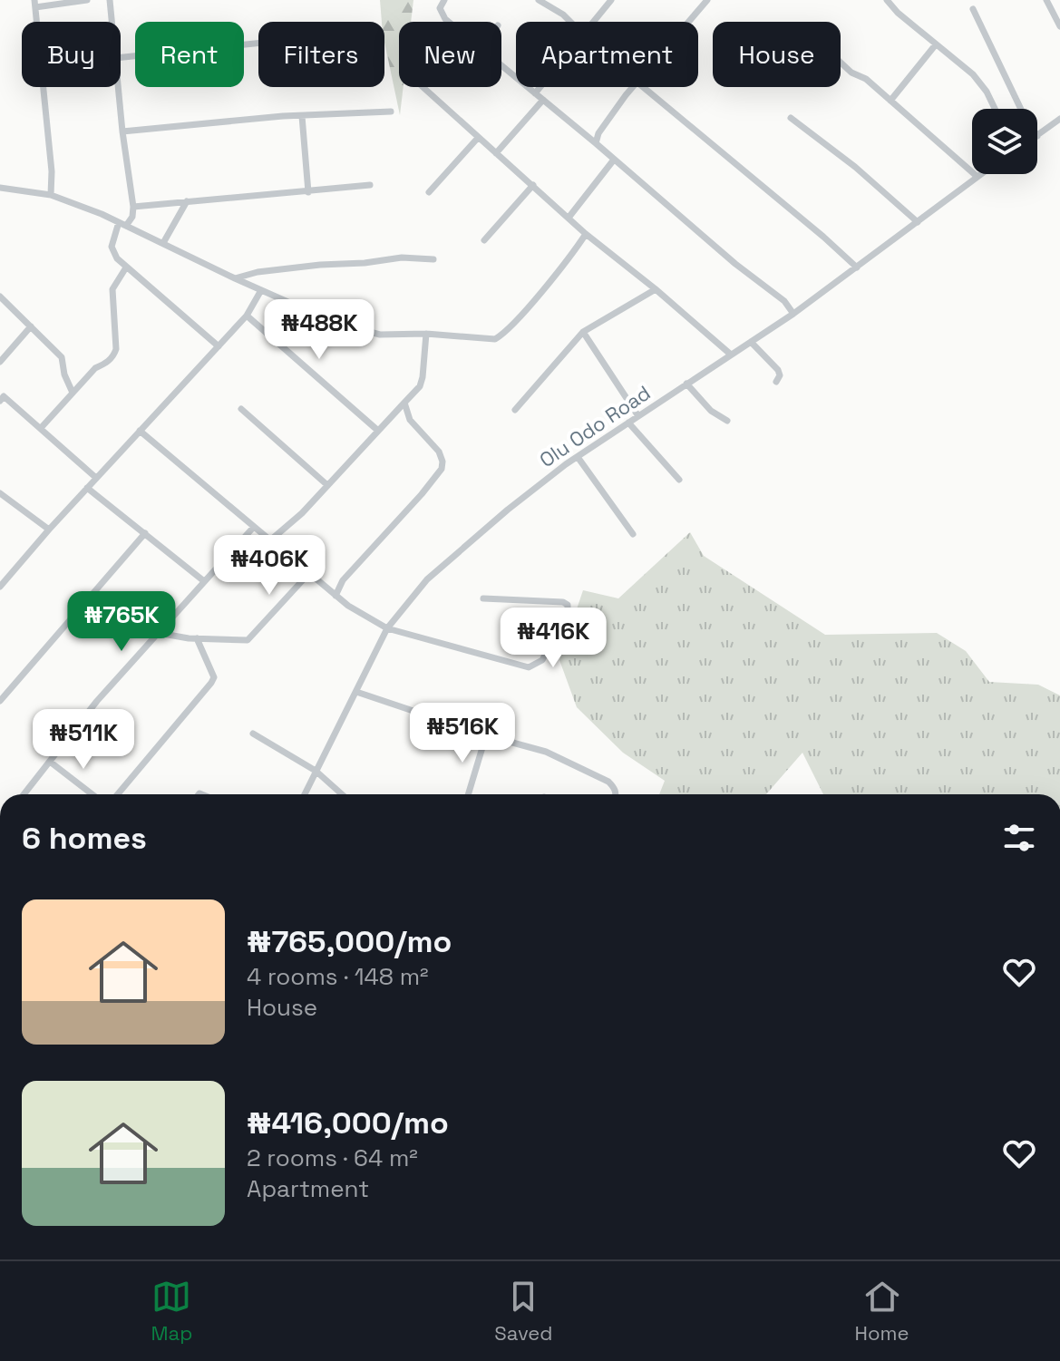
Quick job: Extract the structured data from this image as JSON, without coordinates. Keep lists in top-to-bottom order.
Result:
{
  "streets": {
    "street": ["Olu Odo Road"]
  },
  "page": {
    "chip": [
      "Buy",
      "Rent",
      "Filters",
      "New",
      "Apartment",
      "House"
    ],
    "price": [
      "₦488K",
      "₦406K",
      "₦765K",
      "₦416K",
      "₦516K",
      "₦511K"
    ],
    "heading": "6 homes",
    "list": [
      {
        "name": "₦765,000/mo",
        "note": "4 rooms · 148 m² · House"
      },
      {
        "name": "₦416,000/mo",
        "note": "2 rooms · 64 m² · Apartment"
      }
    ],
    "tabs": ["Map", "Saved", "Home"]
  }
}
